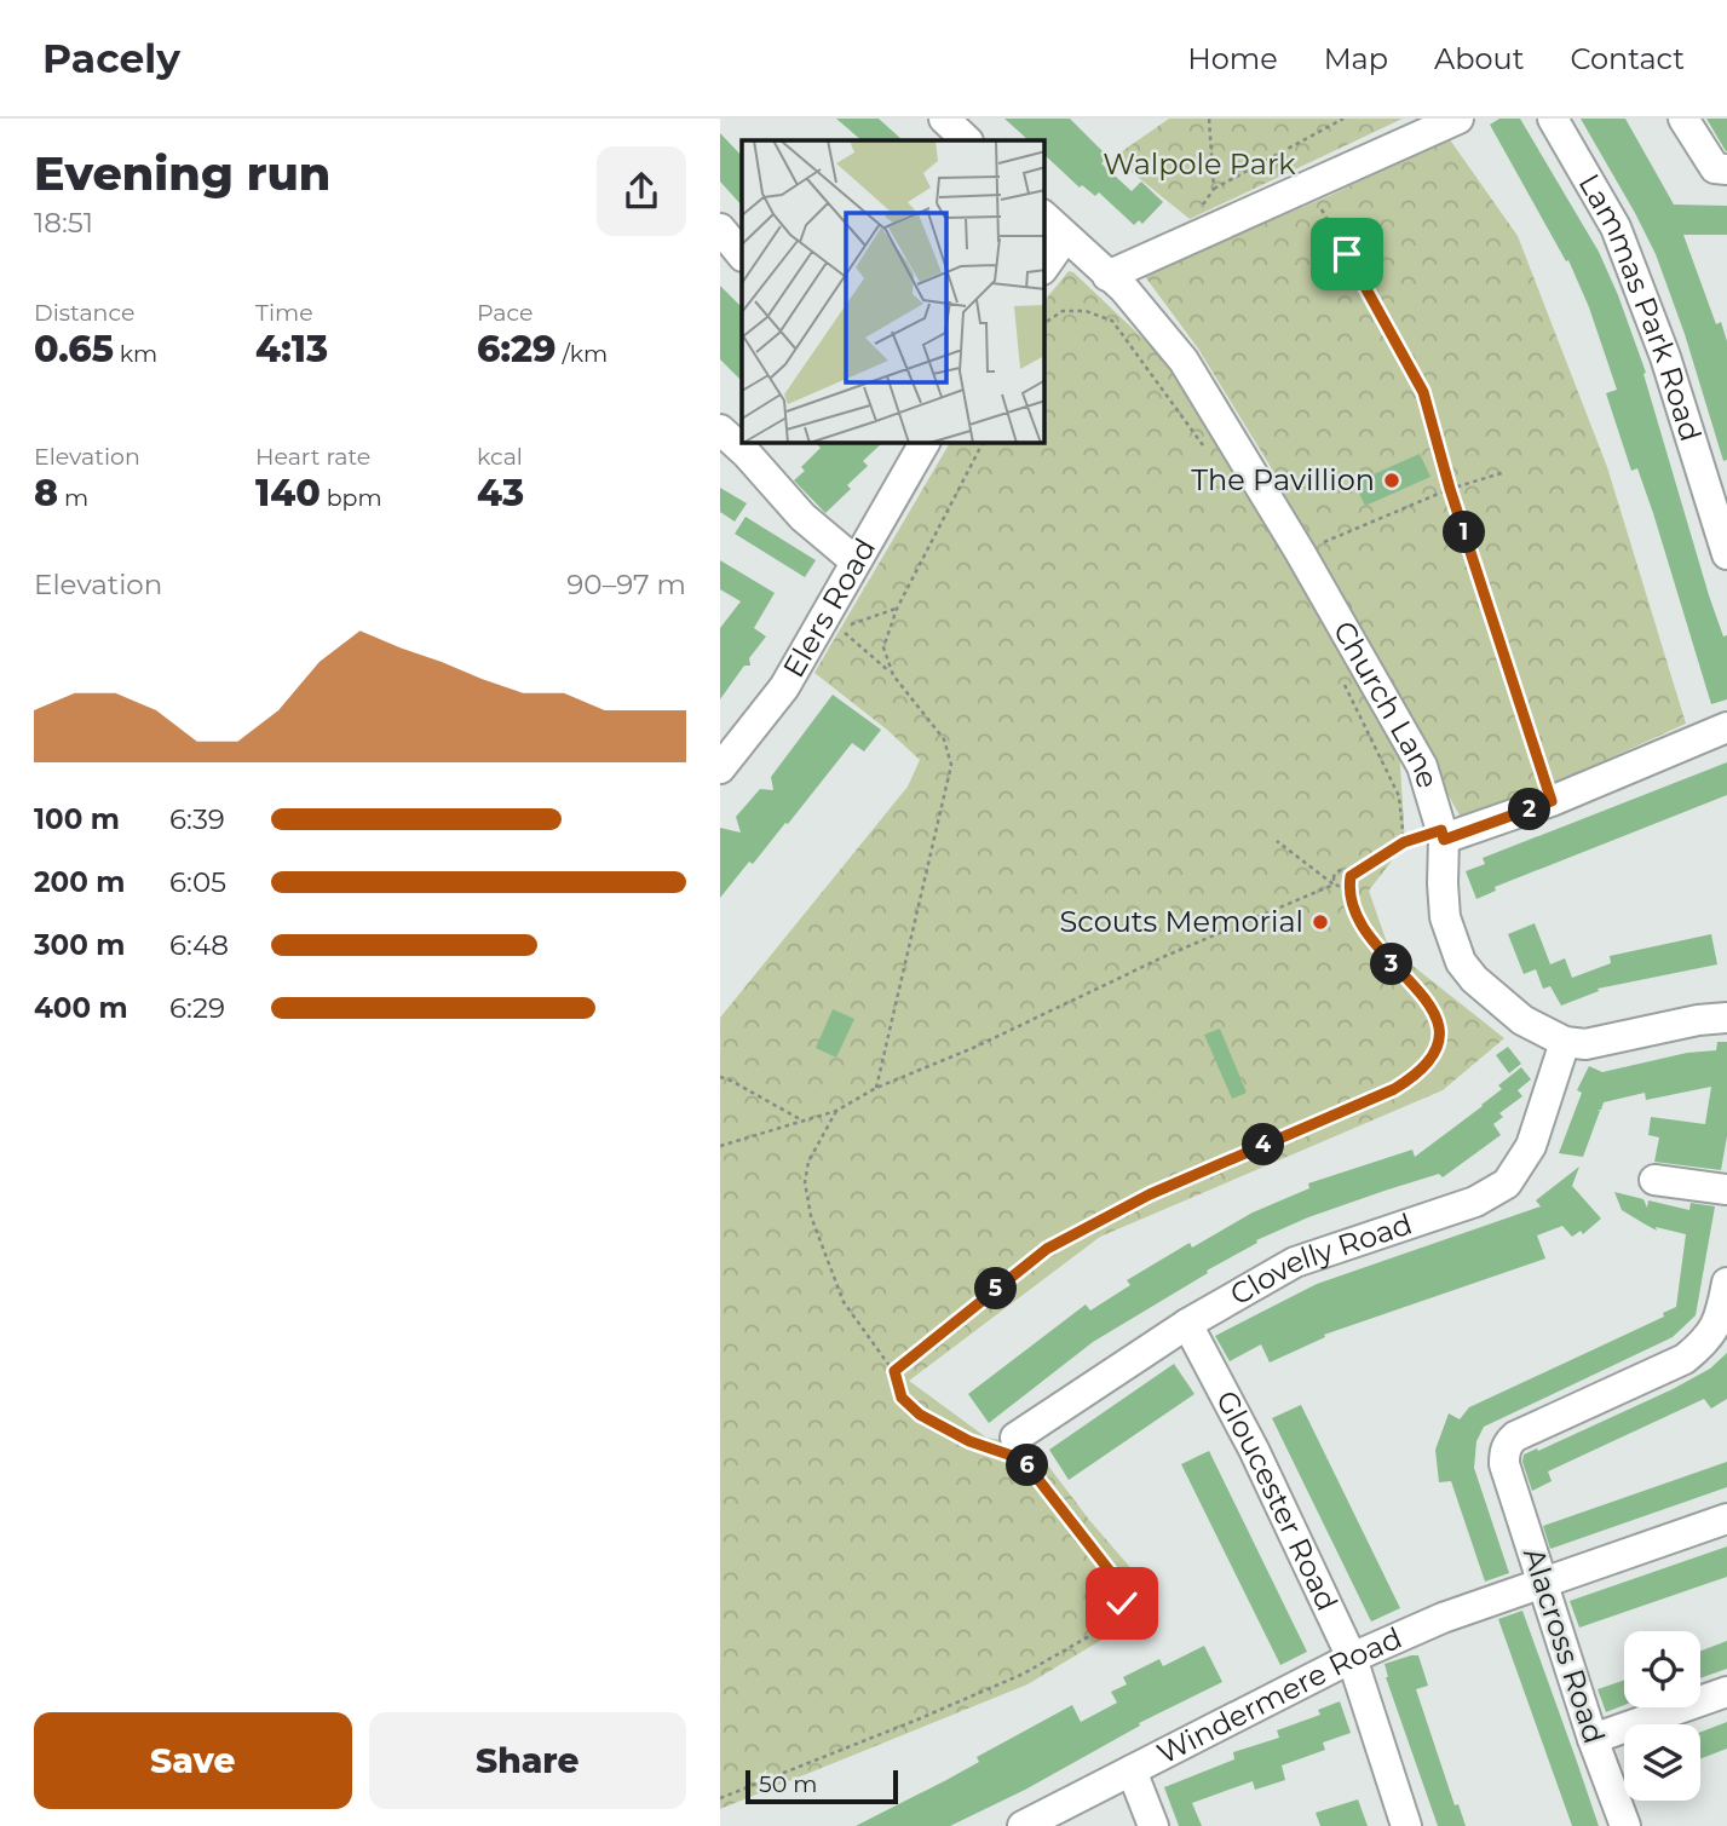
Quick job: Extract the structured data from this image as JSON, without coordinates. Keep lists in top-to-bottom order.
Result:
{
  "streets": {
    "street": [
      "Lammas Park Road",
      "Elers Road",
      "Church Lane",
      "Clovelly Road",
      "Gloucester Road",
      "Alacross Road",
      "Windermere Road"
    ]
  },
  "crossings": [
    ["Church Lane", "Clovelly Road"],
    ["Clovelly Road", "Gloucester Road"],
    ["Gloucester Road", "Windermere Road"],
    ["Alacross Road", "Windermere Road"]
  ],
  "parks": ["Walpole Park"],
  "places": ["The Pavillion", "Scouts Memorial"],
  "scale_bar": "50 m",
  "page": {
    "header": "Pacely",
    "nav": [
      "Home",
      "Map",
      "About",
      "Contact"
    ],
    "heading": ["Evening run", "18:51"],
    "stats": [
      ["Distance", "0.65 km"],
      ["Time", "4:13"],
      ["Pace", "6:29 /km"],
      ["Elevation", "8 m"],
      ["Heart rate", "140 bpm"],
      ["kcal", "43"]
    ],
    "pins": [
      "1",
      "2",
      "3",
      "4",
      "5",
      "6"
    ],
    "chart": ["Elevation", "90–97 m"],
    "list": [
      {
        "name": "100 m",
        "note": "6:39"
      },
      {
        "name": "200 m",
        "note": "6:05"
      },
      {
        "name": "300 m",
        "note": "6:48"
      },
      {
        "name": "400 m",
        "note": "6:29"
      }
    ],
    "buttons": ["Save", "Share"],
    "scale": "50 m"
  }
}
